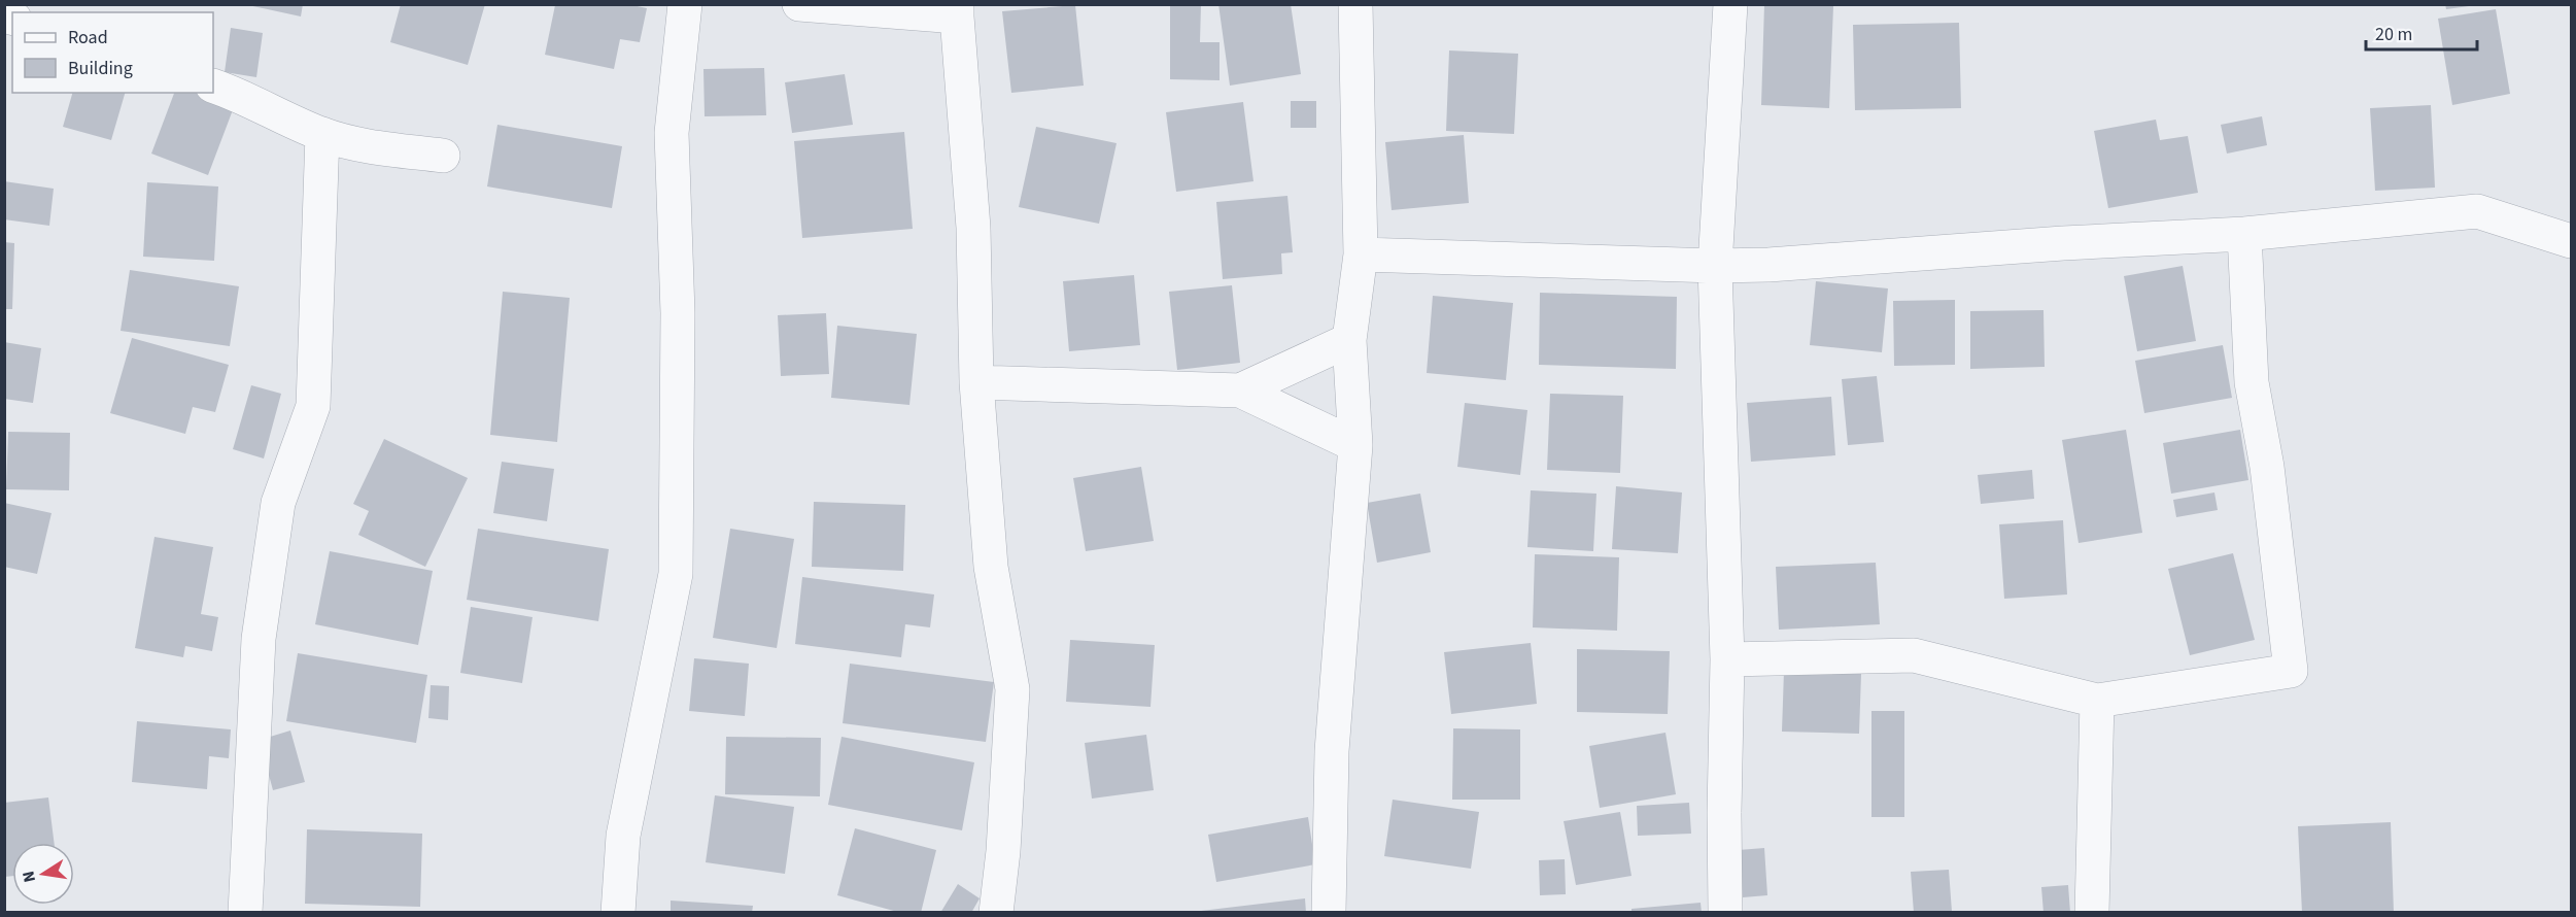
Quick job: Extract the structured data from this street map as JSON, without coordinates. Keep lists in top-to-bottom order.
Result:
{
  "legend": ["Road", "Building"],
  "scale_bar": "20 m",
  "north": "left"
}
